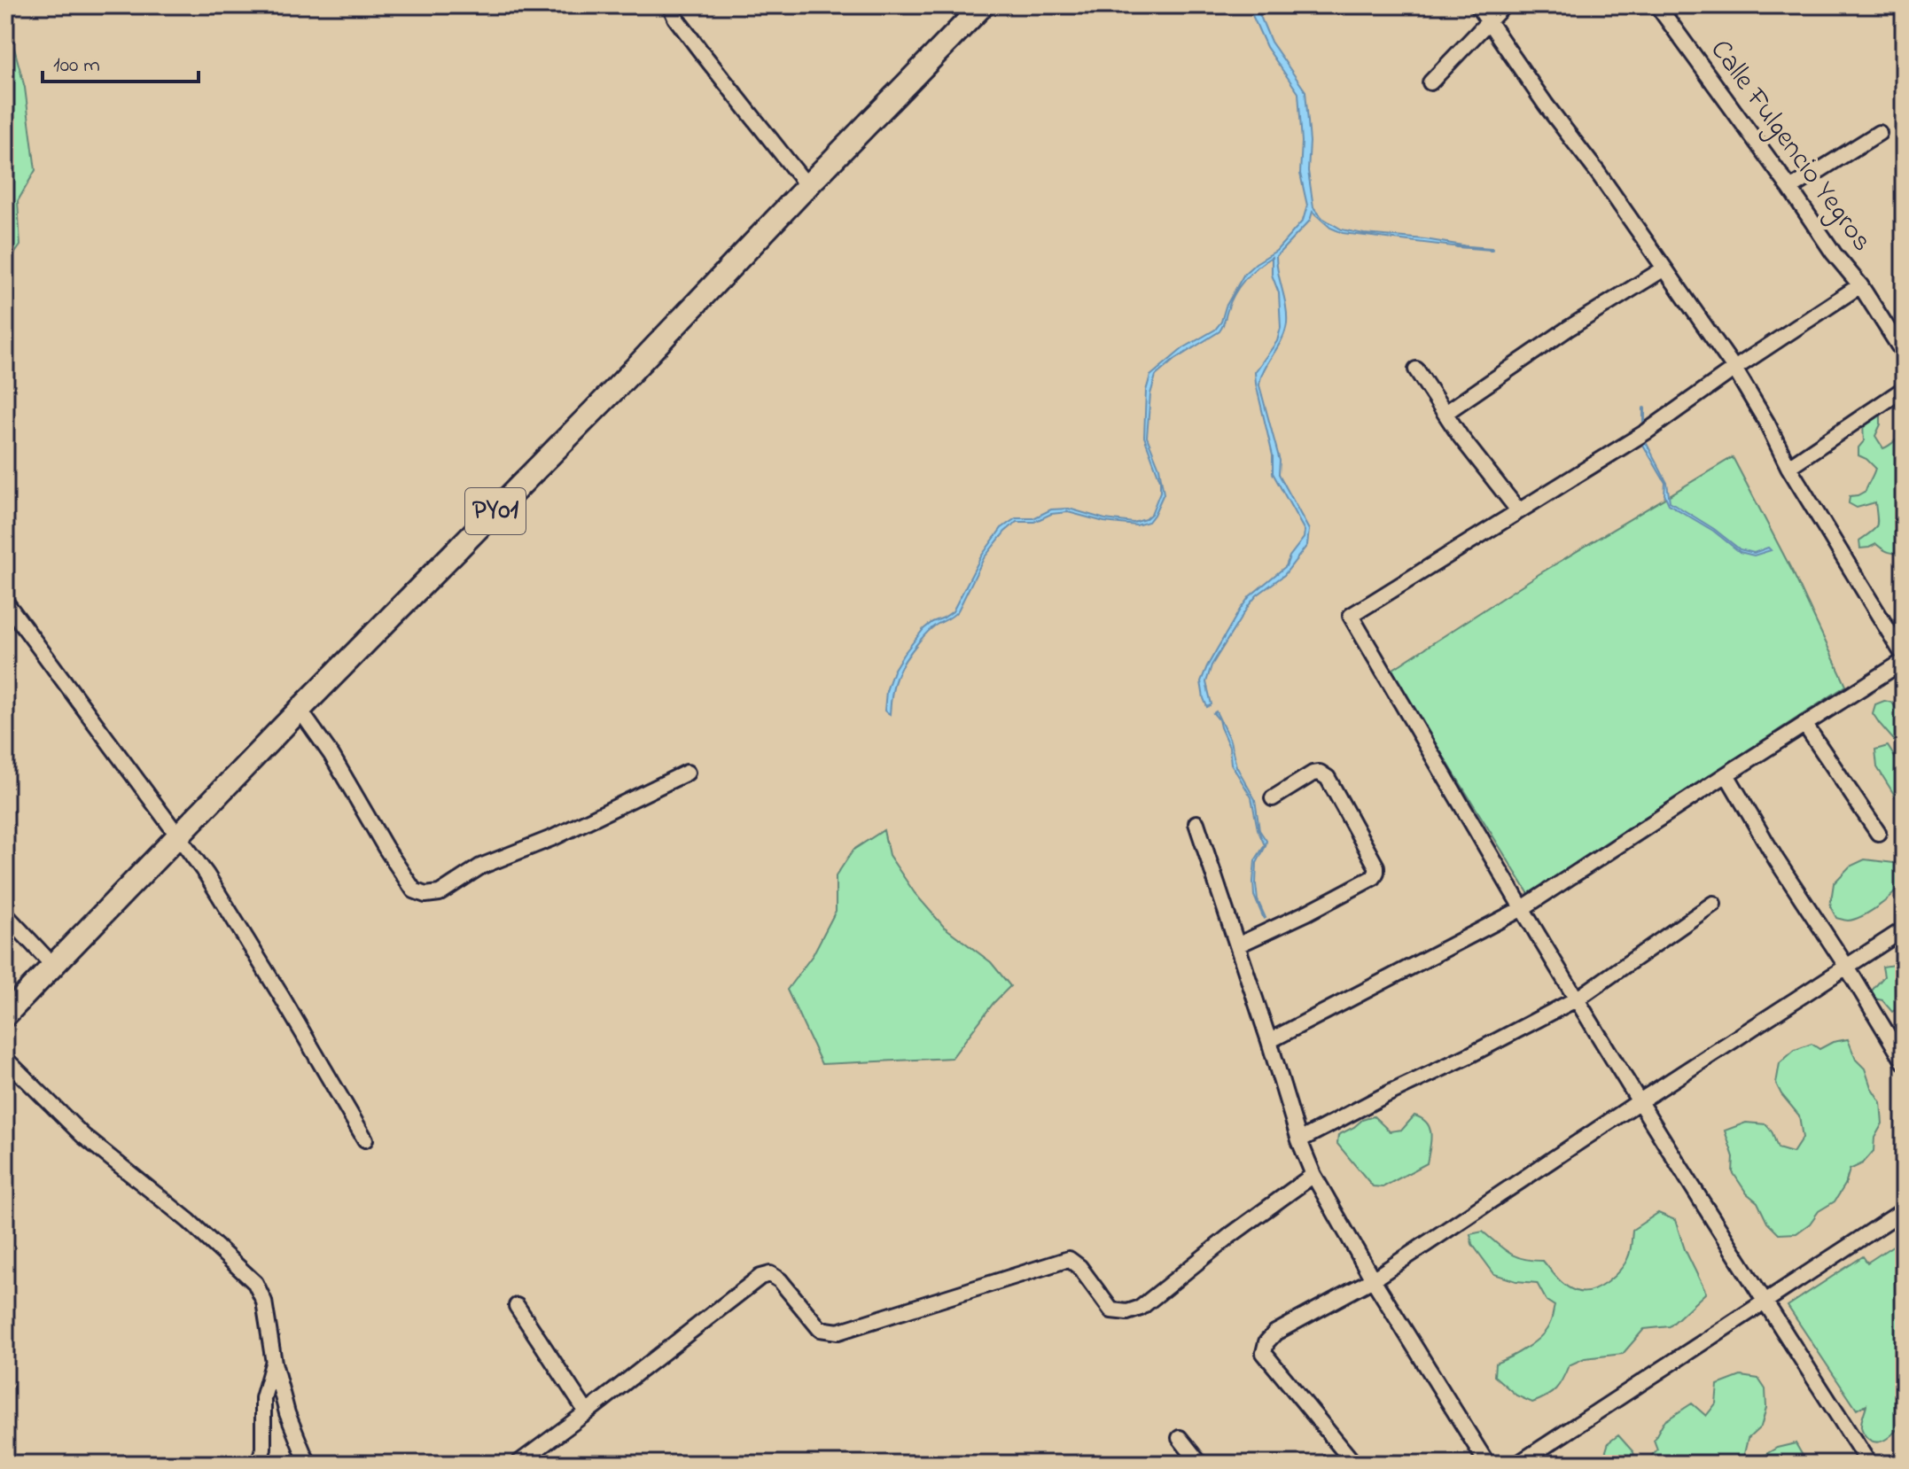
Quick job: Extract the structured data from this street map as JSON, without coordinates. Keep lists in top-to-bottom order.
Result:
{
  "streets": {
    "highway": ["PY01"],
    "street": ["Calle Fulgencio Yegros"]
  },
  "scale_bar": "100 m"
}
